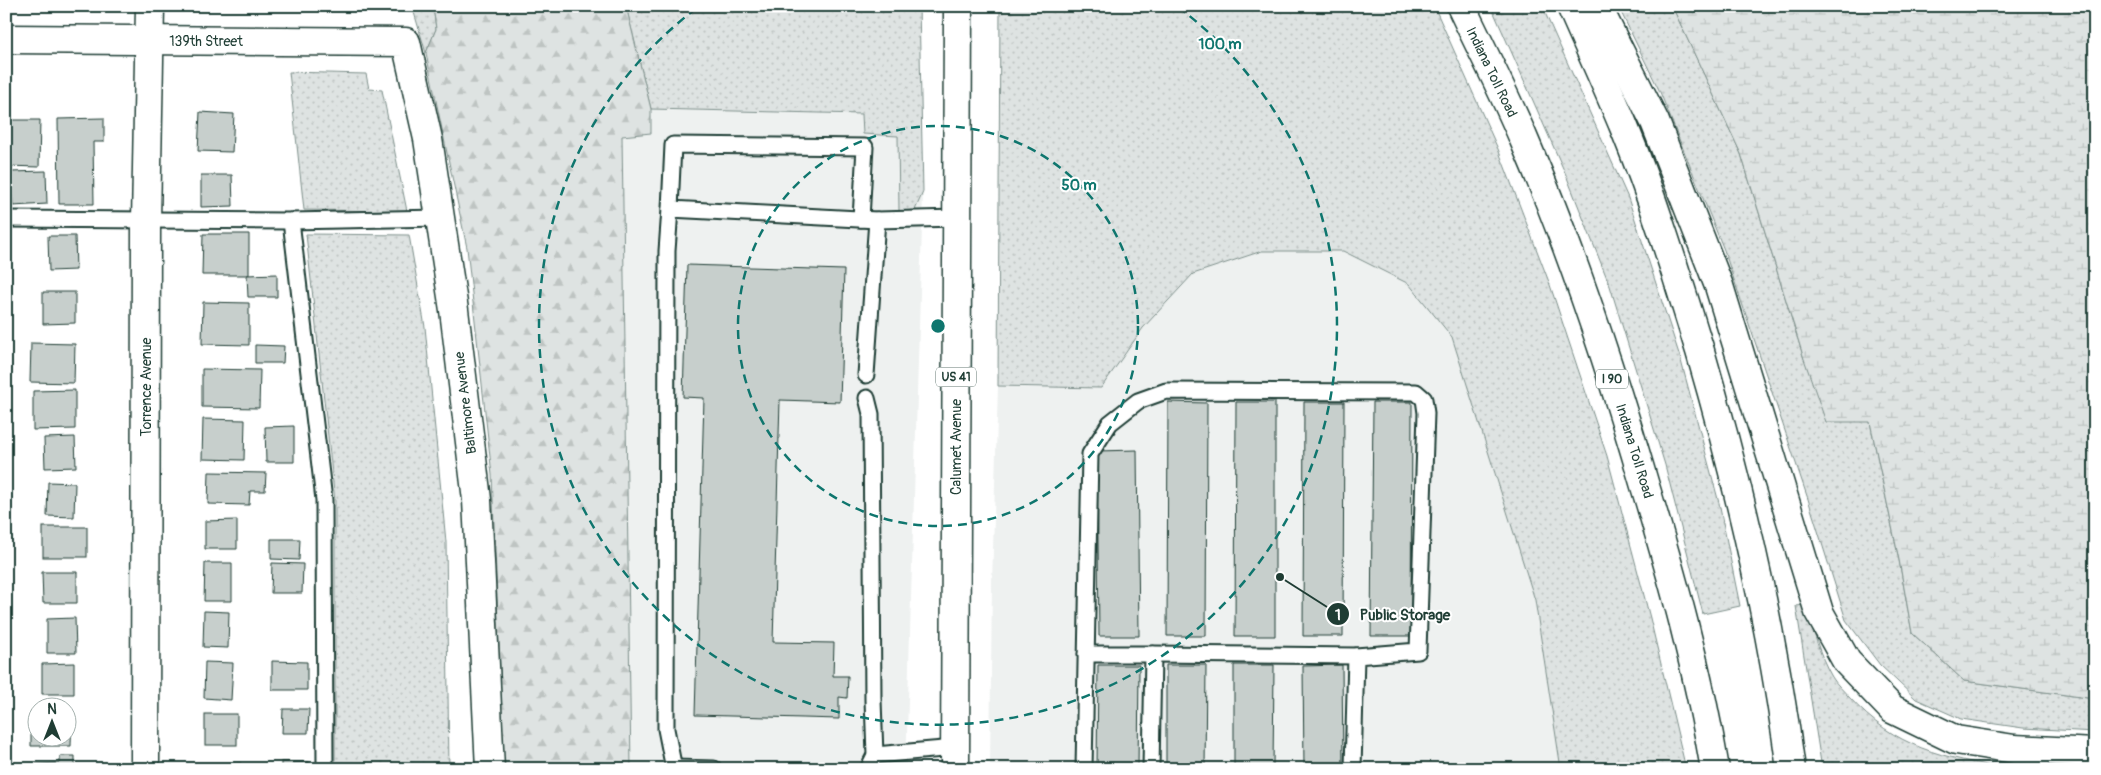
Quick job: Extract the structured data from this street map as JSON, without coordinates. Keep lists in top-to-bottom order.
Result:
{
  "streets": {
    "main road": [
      "139th Street",
      "Indiana Toll Road",
      "US 41",
      "I 90",
      "Torrence Avenue",
      "Baltimore Avenue",
      "Calumet Avenue"
    ]
  },
  "crossings": [
    ["139th Street", "Torrence Avenue"],
    ["139th Street", "Baltimore Avenue"]
  ],
  "places": ["Public Storage"],
  "north": "top",
  "rings": ["100 m", "50 m"]
}
